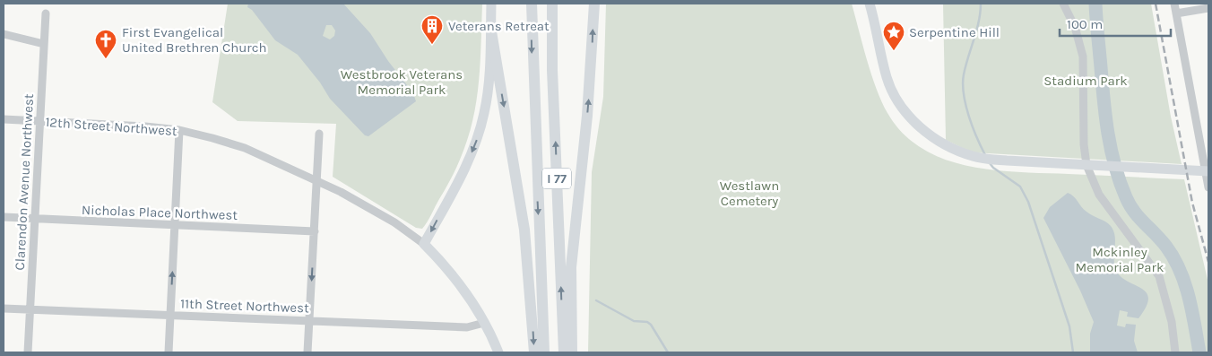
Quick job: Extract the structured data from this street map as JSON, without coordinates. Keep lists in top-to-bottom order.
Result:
{
  "streets": {
    "highway": ["I 77"],
    "street": [
      "12th Street Northwest",
      "Clarendon Avenue Northwest",
      "Nicholas Place Northwest",
      "11th Street Northwest"
    ]
  },
  "crossings": [
    ["12th Street Northwest", "Clarendon Avenue Northwest"],
    ["Clarendon Avenue Northwest", "Nicholas Place Northwest"],
    ["Clarendon Avenue Northwest", "11th Street Northwest"]
  ],
  "parks": [
    "Westbrook Veterans Memorial Park",
    "Stadium Park",
    "Westlawn Cemetery",
    "Mckinley Memorial Park"
  ],
  "places": {
    "building": ["Veterans Retreat"],
    "place": ["Serpentine Hill"],
    "church": ["First Evangelical United Brethren Church"]
  },
  "scale_bar": "100 m"
}
